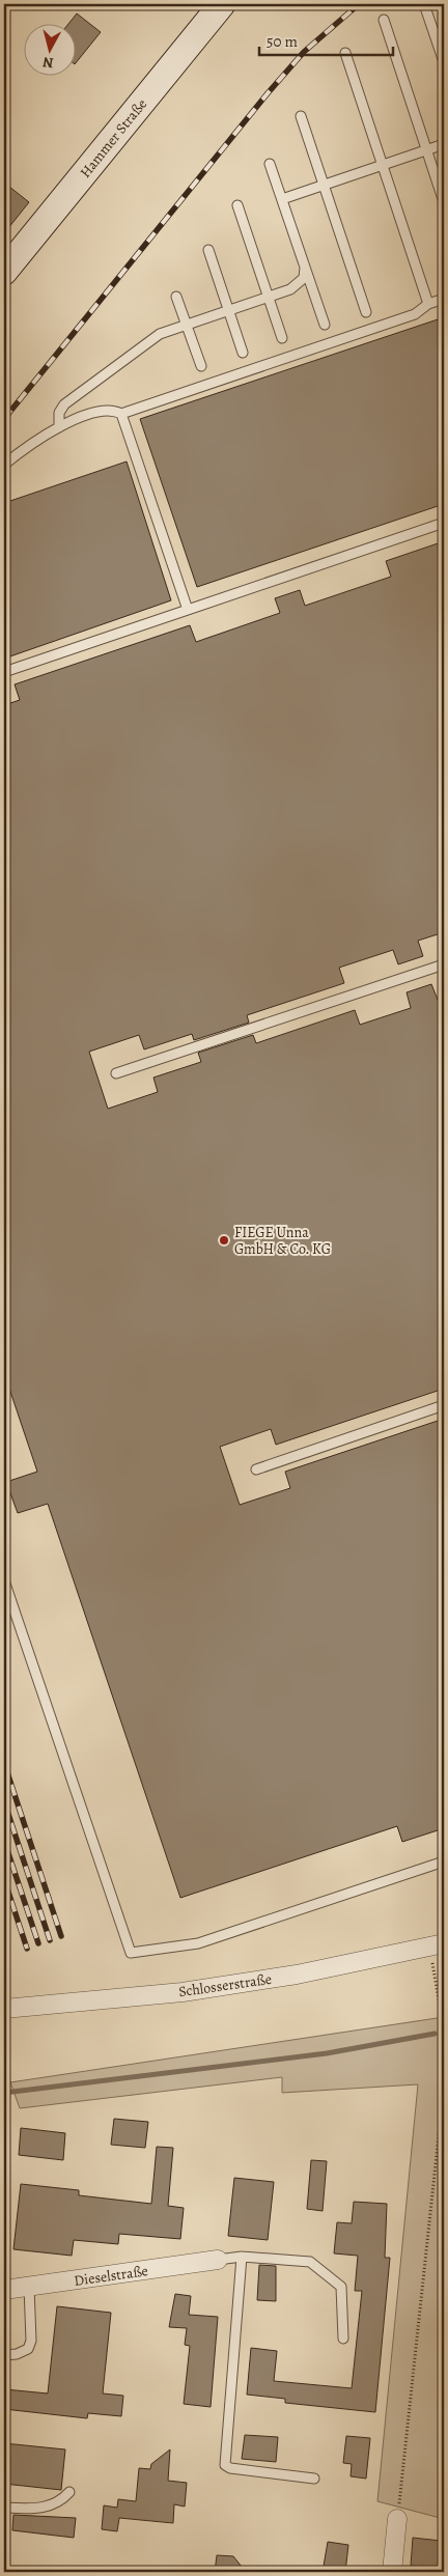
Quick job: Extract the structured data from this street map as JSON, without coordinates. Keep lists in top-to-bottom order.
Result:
{
  "streets": {
    "main road": ["Hammer Straße"],
    "street": ["Schlosserstraße", "Dieselstraße"]
  },
  "places": ["FIEGE Unna GmbH & Co. KG"],
  "scale_bar": "50 m",
  "north": "bottom"
}
